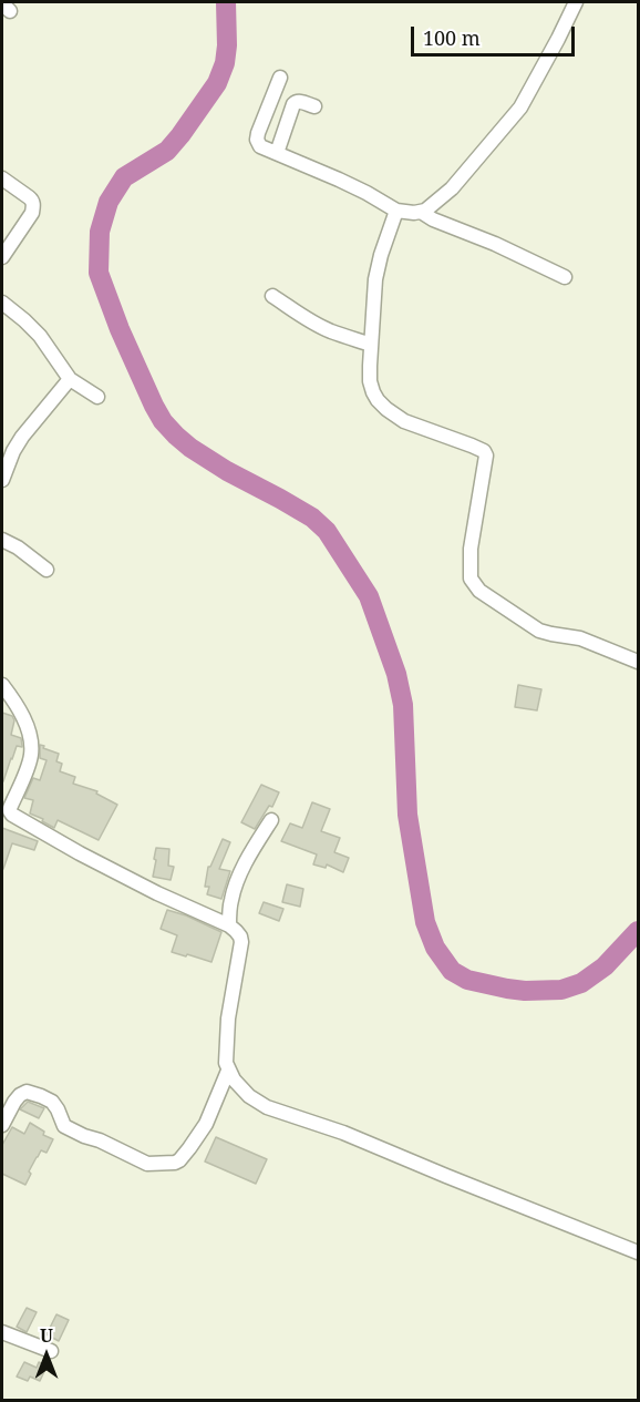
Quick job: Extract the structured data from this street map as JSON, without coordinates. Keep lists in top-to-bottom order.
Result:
{
  "scale_bar": "100 m",
  "north": "top"
}
